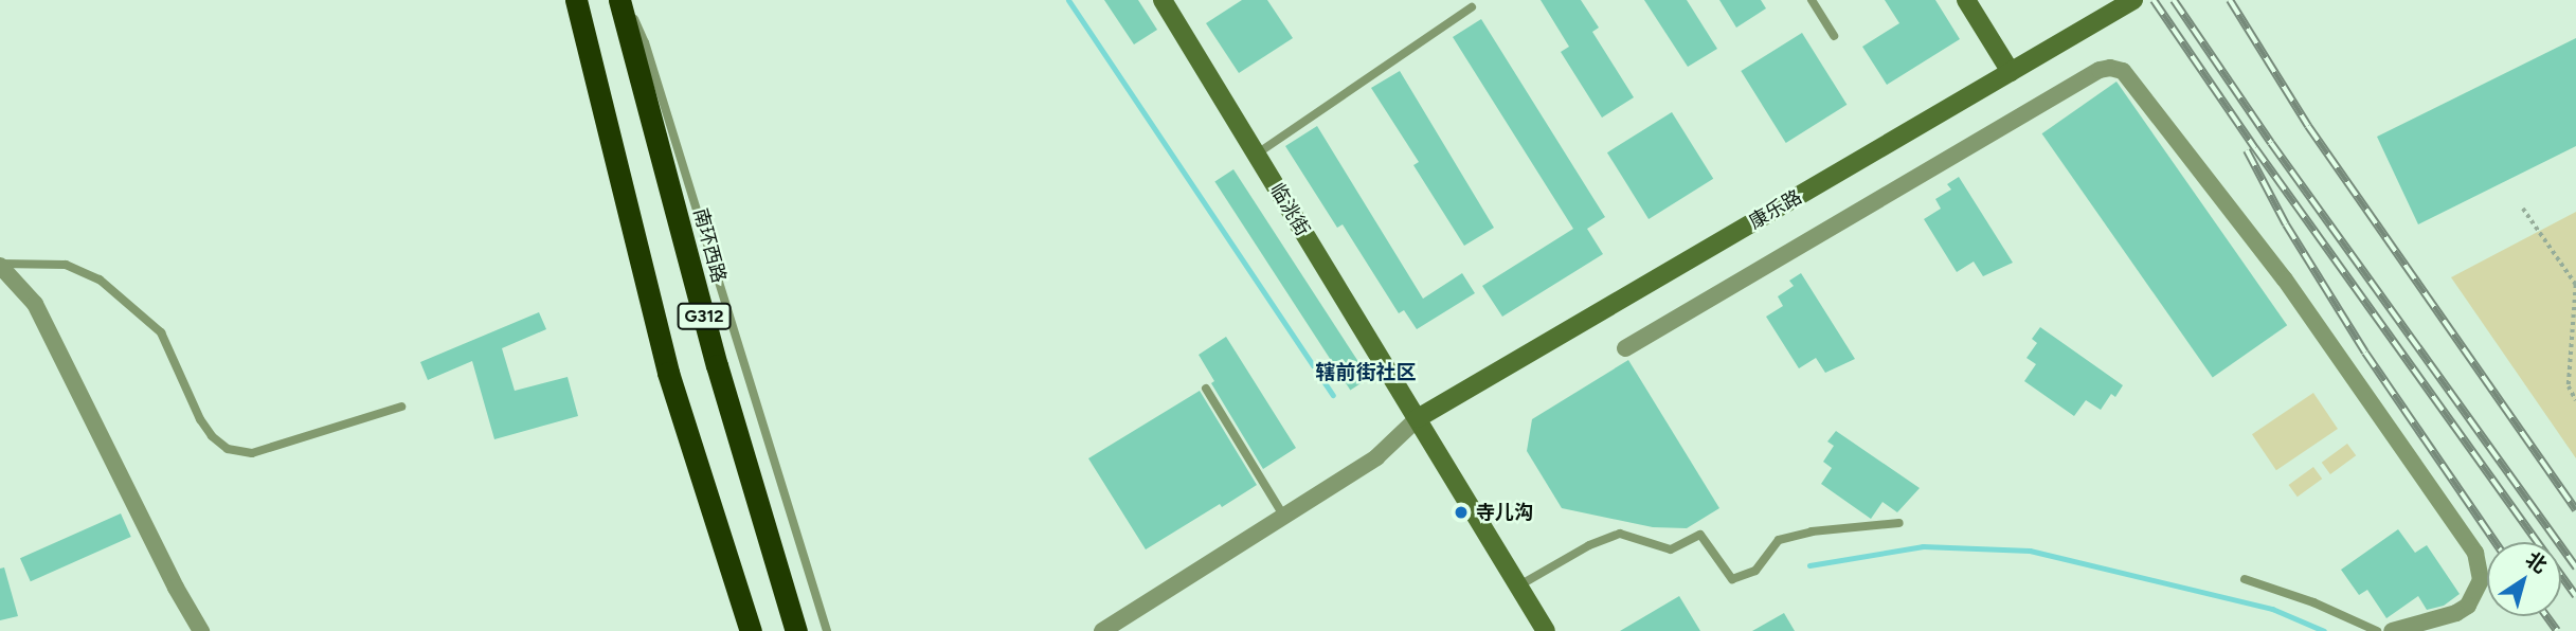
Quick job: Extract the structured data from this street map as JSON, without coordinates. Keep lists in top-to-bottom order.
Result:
{
  "streets": {
    "highway": ["南环西路", "G312"],
    "main road": ["临洮街", "康乐路"]
  },
  "crossings": [
    ["临洮街", "康乐路"]
  ],
  "districts": ["辖前街社区"],
  "places": ["寺儿沟"],
  "north": "top right"
}
